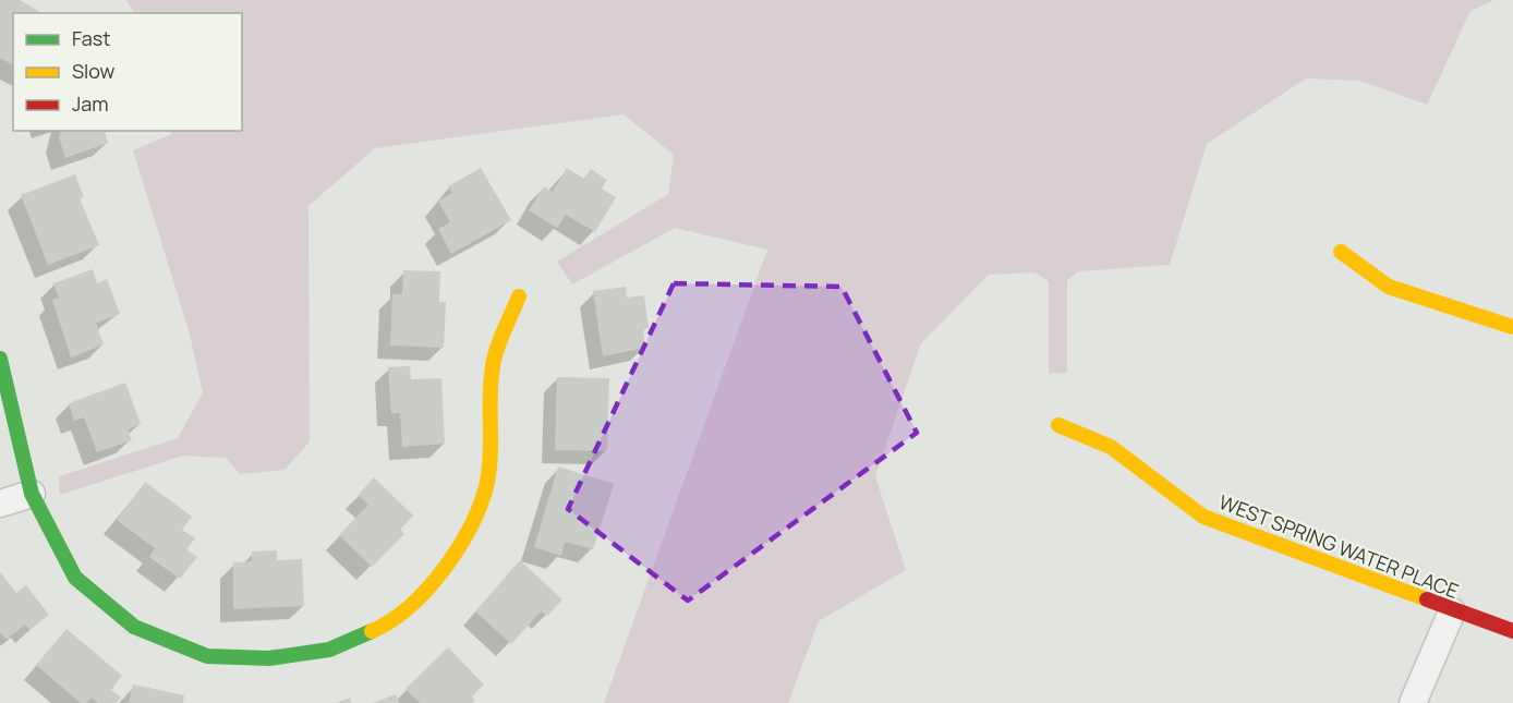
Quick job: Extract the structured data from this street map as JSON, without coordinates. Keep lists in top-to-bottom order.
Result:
{
  "streets": {
    "street": ["WEST SPRING WATER PLACE"]
  },
  "legend": ["Fast", "Slow", "Jam"]
}
